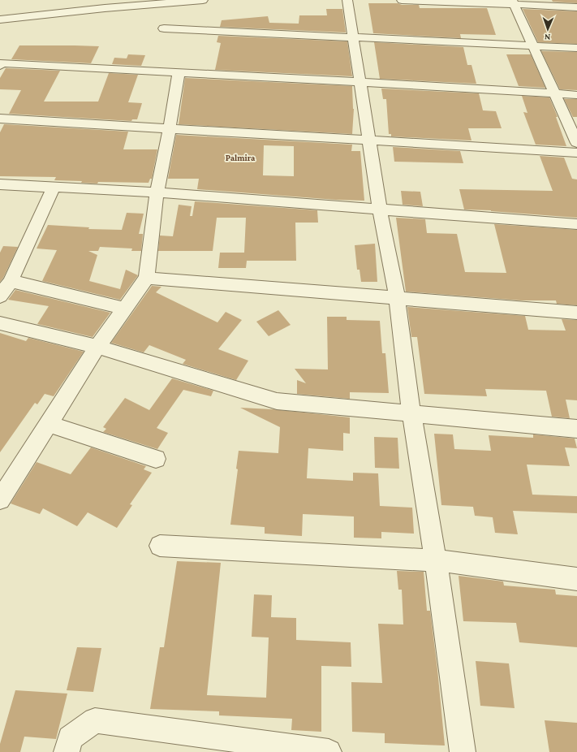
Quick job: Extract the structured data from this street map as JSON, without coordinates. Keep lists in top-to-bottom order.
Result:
{
  "districts": ["Palmira"],
  "north": "bottom"
}
